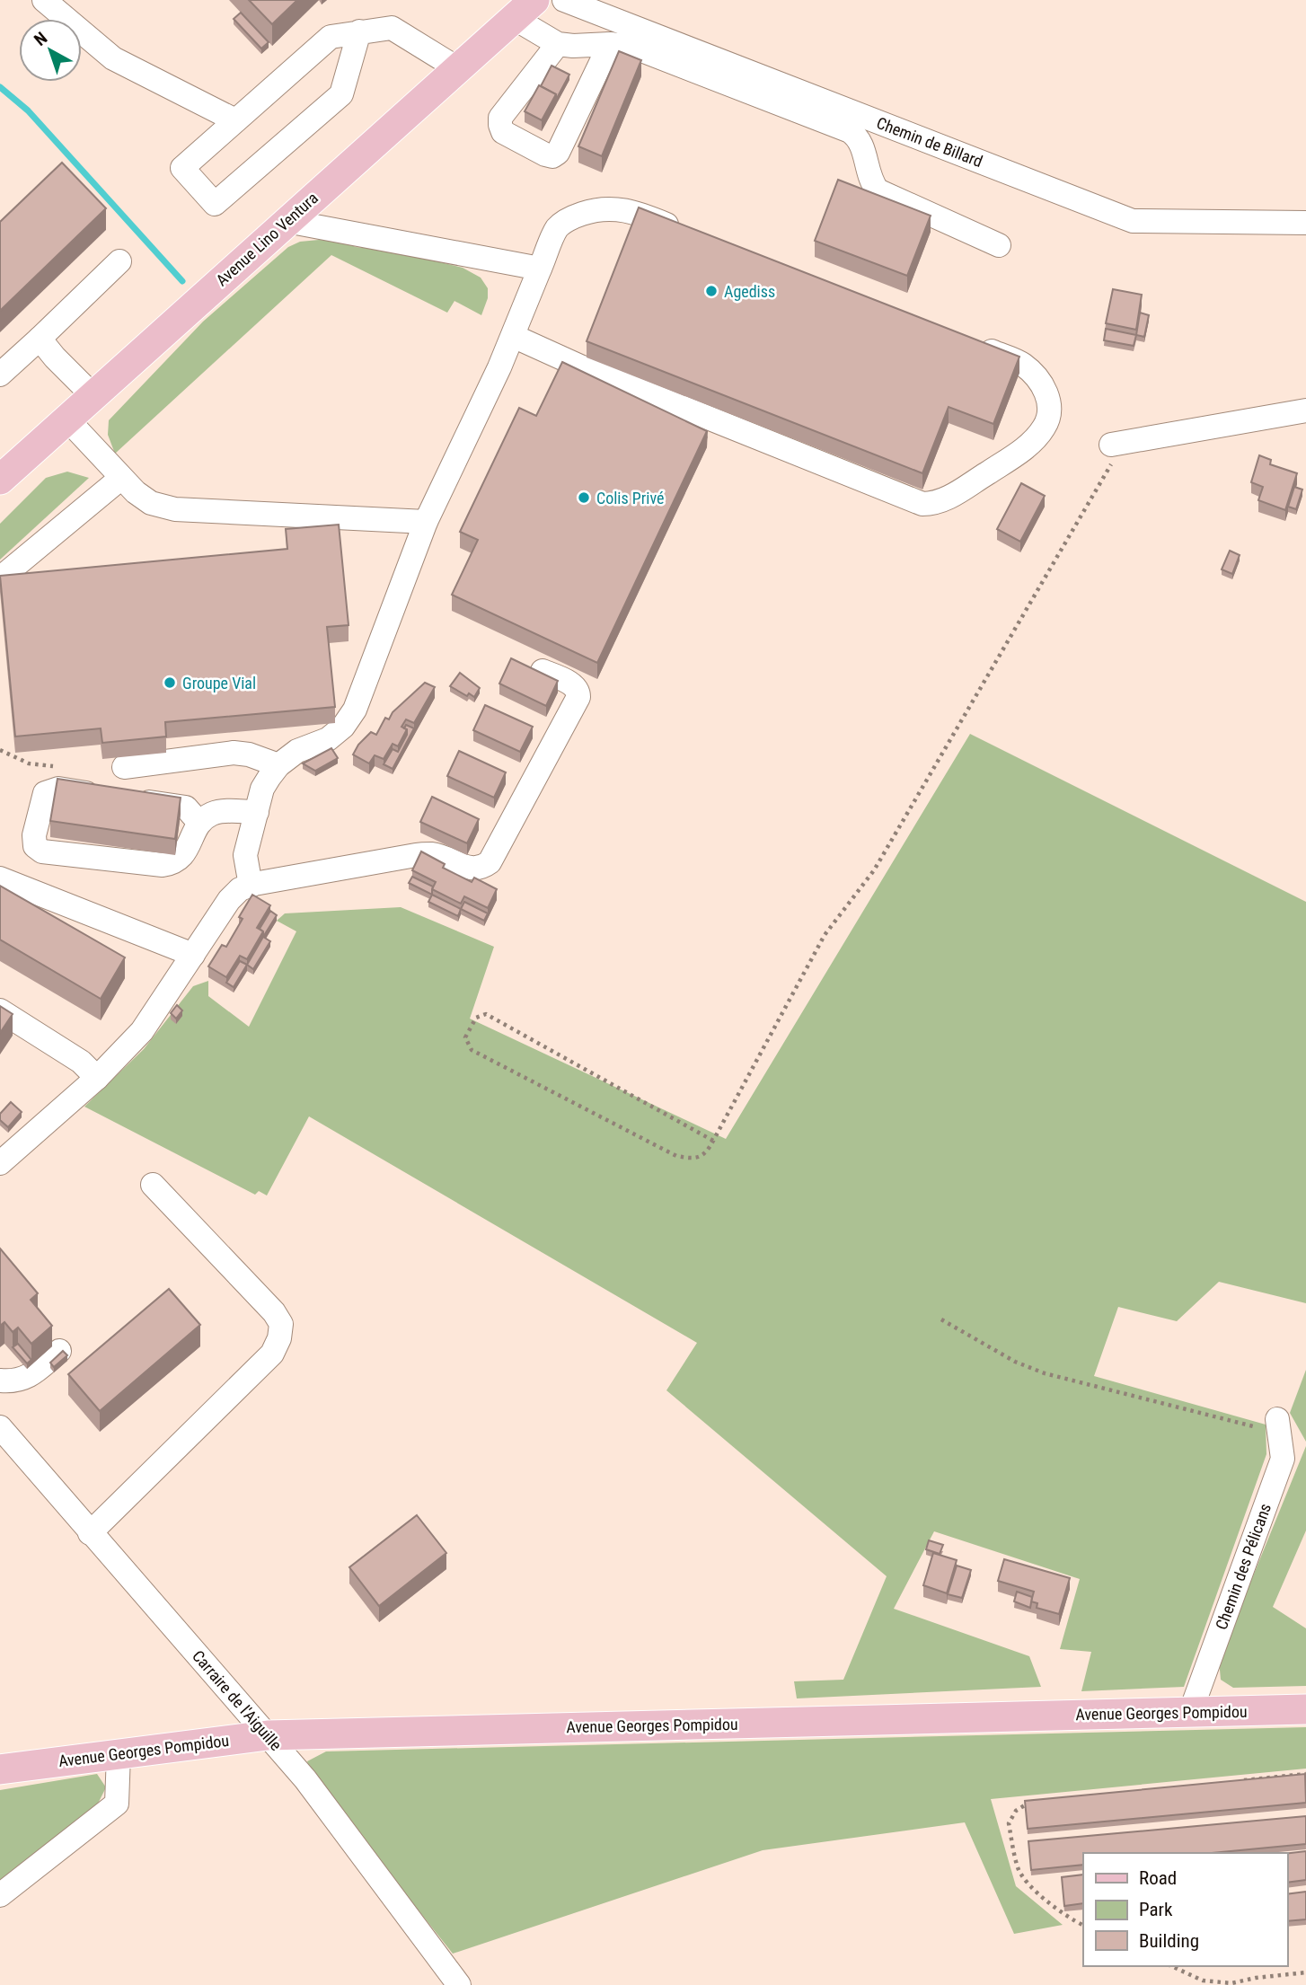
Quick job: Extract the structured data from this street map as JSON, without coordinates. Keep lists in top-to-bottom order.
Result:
{
  "streets": {
    "main road": ["Avenue Lino Ventura", "Avenue Georges Pompidou"],
    "street": ["Chemin de Billard", "Chemin des Pélicans", "Carraire de l'Aiguille"]
  },
  "crossings": [
    ["Chemin des Pélicans", "Avenue Georges Pompidou"],
    ["Carraire de l'Aiguille", "Avenue Georges Pompidou"]
  ],
  "places": ["Agediss", "Colis Privé", "Groupe Vial"],
  "legend": ["Road", "Park", "Building"],
  "north": "top left"
}
